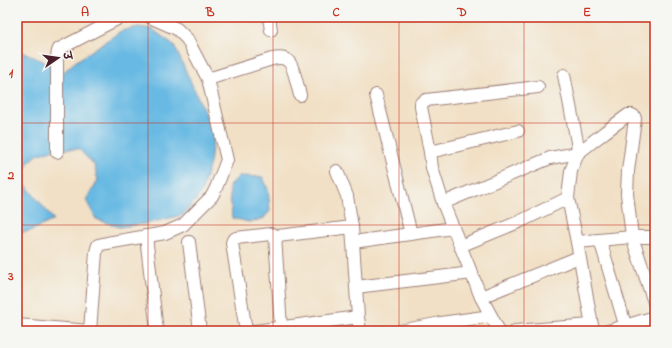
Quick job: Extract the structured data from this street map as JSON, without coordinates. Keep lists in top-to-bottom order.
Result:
{
  "north": "right",
  "grid": {
    "columns": [
      "A",
      "B",
      "C",
      "D",
      "E"
    ],
    "rows": ["1", "2", "3"]
  }
}
